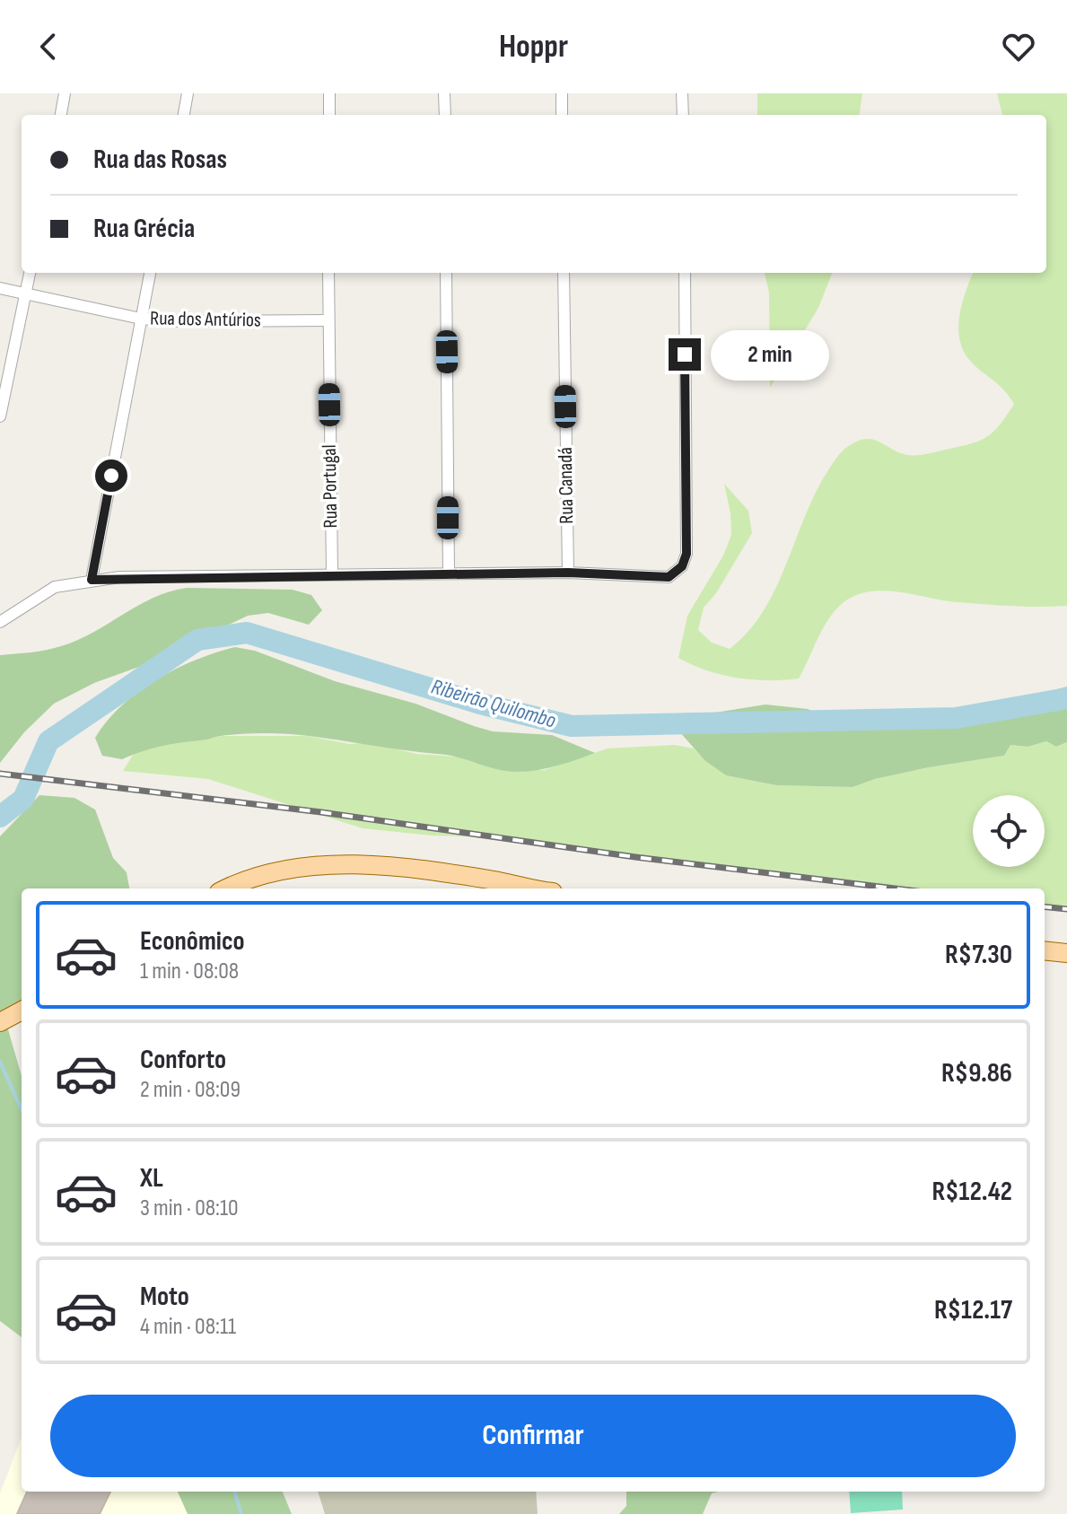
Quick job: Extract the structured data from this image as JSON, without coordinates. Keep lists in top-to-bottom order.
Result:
{
  "streets": {
    "street": ["Rua dos Antúrios", "Rua Canadá", "Rua Portugal"]
  },
  "crossings": [
    ["Rua dos Antúrios", "Rua Portugal"]
  ],
  "water": ["Ribeirão Quilombo"],
  "page": {
    "header": "Hoppr",
    "banner": ["Rua das Rosas", "Rua Grécia"],
    "bubble": "2 min",
    "list": [
      {
        "name": "Econômico",
        "note": "1 min · 08:08",
        "value": "R$7.30"
      },
      {
        "name": "Conforto",
        "note": "2 min · 08:09",
        "value": "R$9.86"
      },
      {
        "name": "XL",
        "note": "3 min · 08:10",
        "value": "R$12.42"
      },
      {
        "name": "Moto",
        "note": "4 min · 08:11",
        "value": "R$12.17"
      }
    ],
    "buttons": "Confirmar"
  }
}
